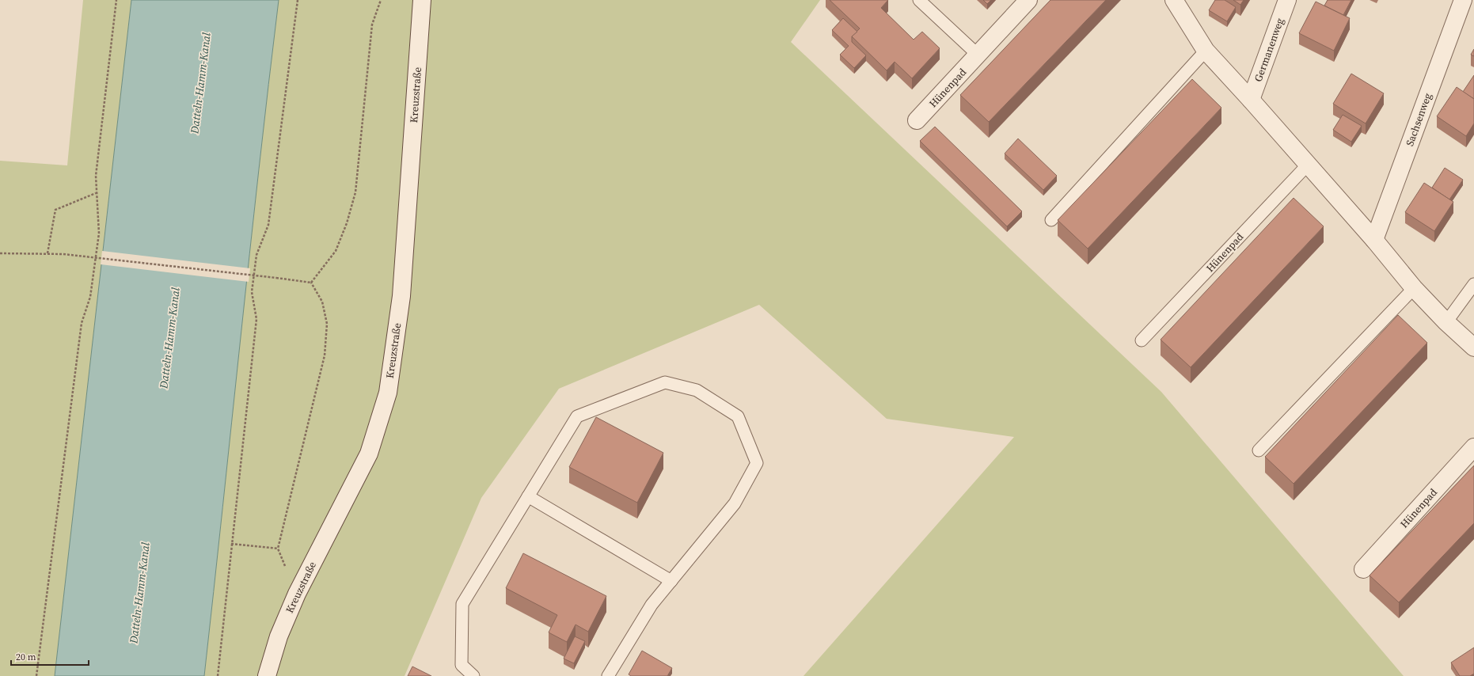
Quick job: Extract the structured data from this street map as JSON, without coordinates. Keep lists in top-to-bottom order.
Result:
{
  "streets": {
    "street": [
      "Germanenweg",
      "Hünenpad",
      "Kreuzstraße",
      "Sachsenweg"
    ]
  },
  "water": ["Datteln-Hamm-Kanal"],
  "scale_bar": "20 m"
}
